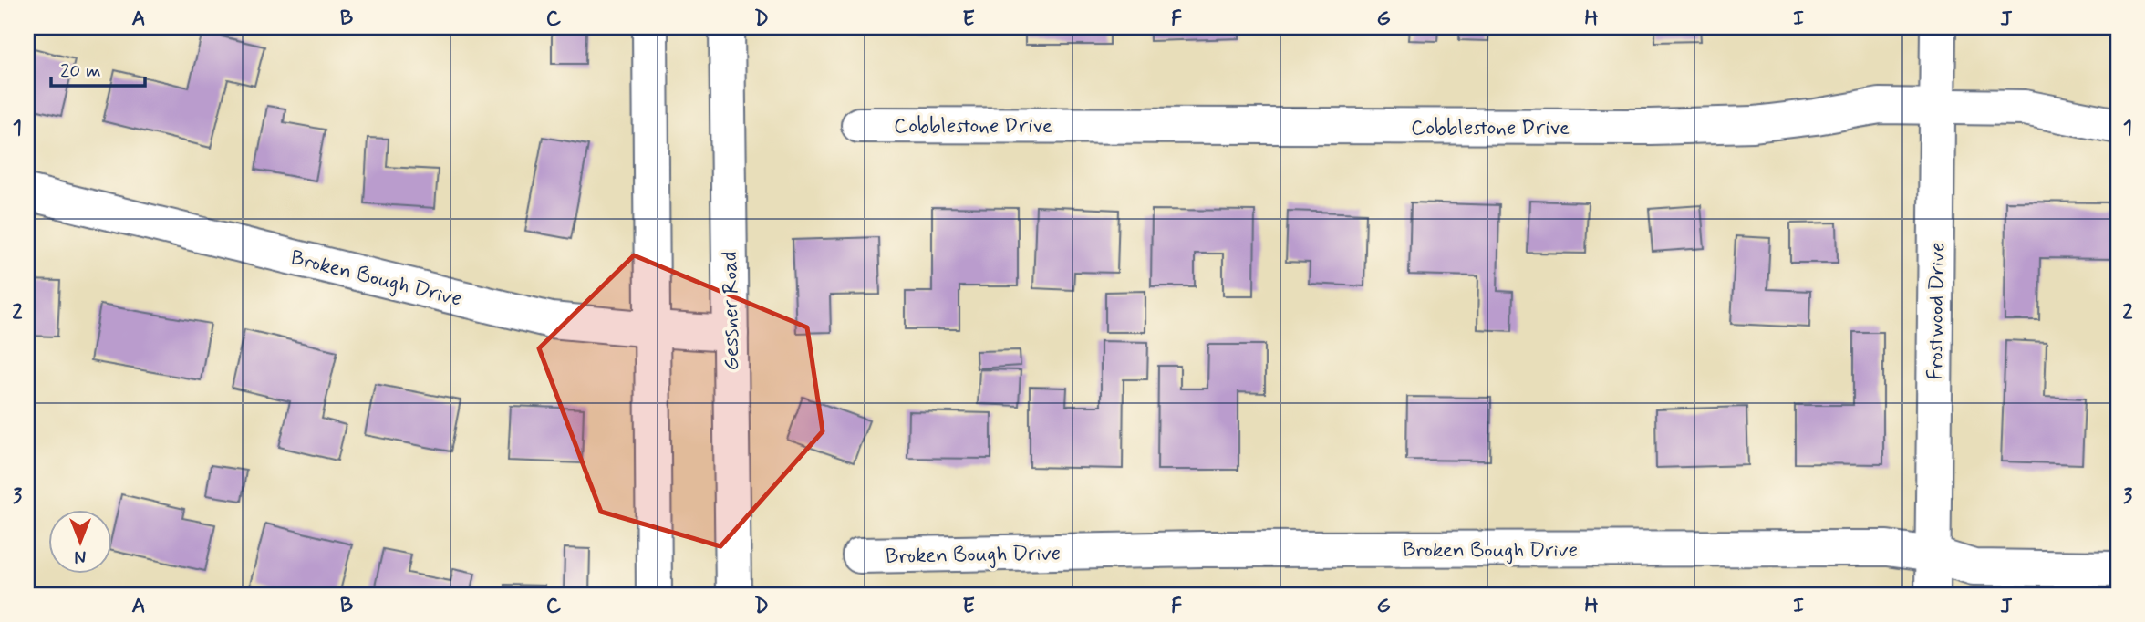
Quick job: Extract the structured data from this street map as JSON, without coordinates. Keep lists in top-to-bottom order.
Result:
{
  "streets": {
    "street": [
      "Cobblestone Drive",
      "Broken Bough Drive",
      "Gessner Road",
      "Frostwood Drive"
    ]
  },
  "crossings": [
    ["Cobblestone Drive", "Frostwood Drive"],
    ["Broken Bough Drive", "Gessner Road"],
    ["Broken Bough Drive", "Frostwood Drive"]
  ],
  "scale_bar": "20 m",
  "north": "bottom",
  "grid": {
    "columns": [
      "A",
      "B",
      "C",
      "D",
      "E",
      "F",
      "G",
      "H",
      "I",
      "J"
    ],
    "rows": ["1", "2", "3"]
  }
}
